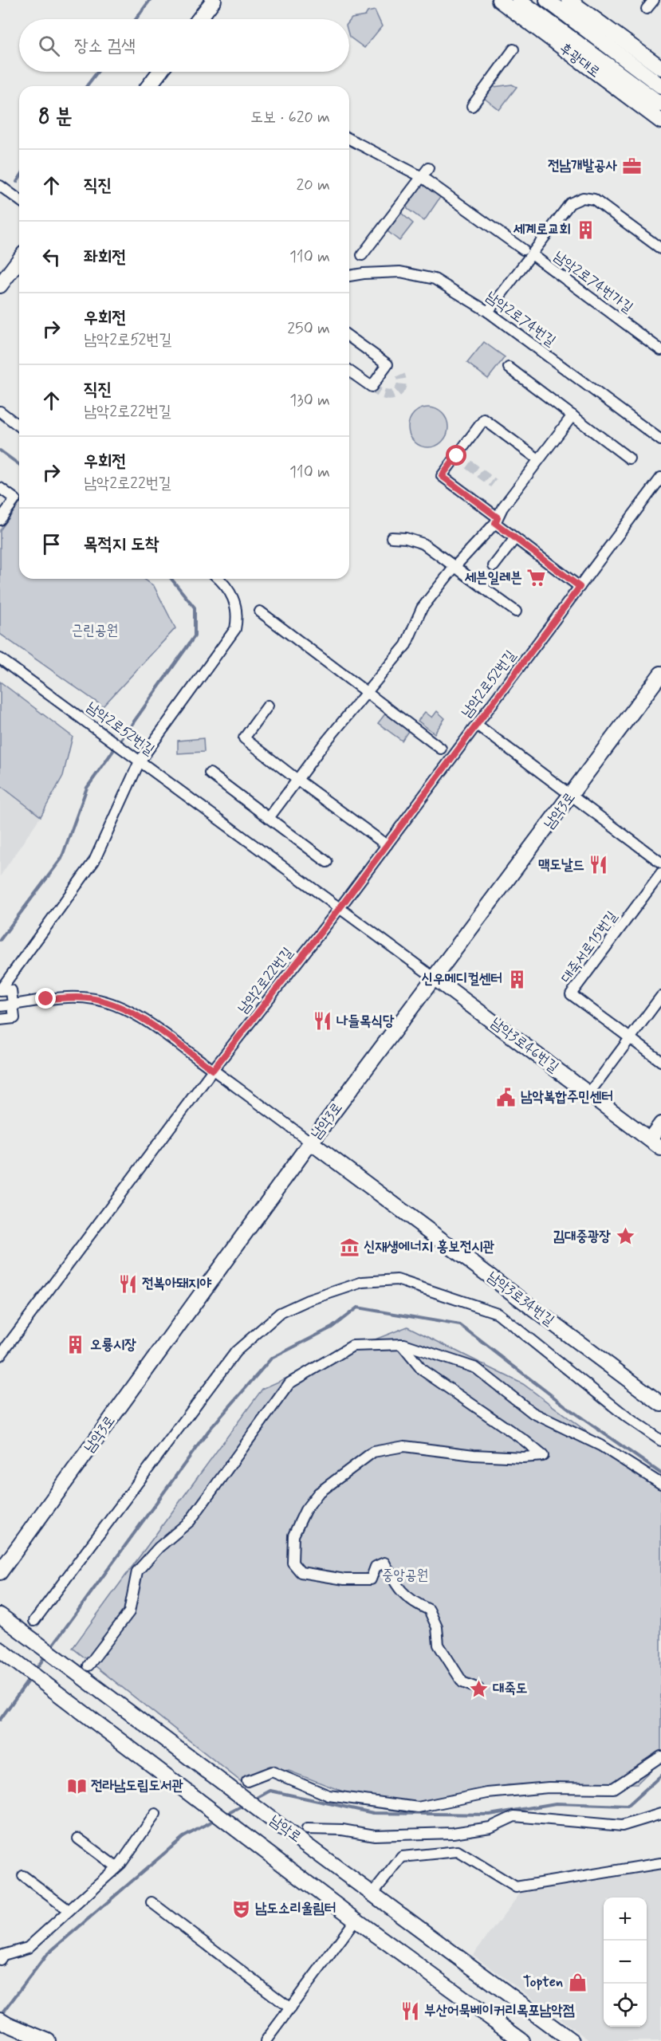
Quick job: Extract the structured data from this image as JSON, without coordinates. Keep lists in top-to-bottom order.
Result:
{
  "streets": {
    "street": [
      "후광대로",
      "남악2로74번가길",
      "남악2로74번길",
      "남악2로52번길",
      "남악3로",
      "대죽서로15번길",
      "남악2로22번길",
      "남악3로46번길",
      "남악3로34번길",
      "남악로"
    ]
  },
  "crossings": [
    ["남악2로74번가길", "남악2로74번길"],
    ["남악2로52번길", "남악3로"],
    ["남악2로52번길", "남악2로22번길"],
    ["남악2로52번길", "남악3로46번길"],
    ["남악3로", "남악3로46번길"],
    ["남악3로", "남악3로34번길"]
  ],
  "parks": ["근린공원", "중앙공원"],
  "places": {
    "office": ["전남개발공사"],
    "building": ["세계로교회", "신우메디컬센터", "오룡시장"],
    "supermarket": ["세븐일레븐"],
    "restaurant": [
      "맥도날드",
      "나들목식당",
      "전복아돼지야",
      "부산어묵베이커리목포남악점"
    ],
    "public building": ["남악복합주민센터"],
    "place": ["김대중광장", "대죽도"],
    "museum": ["신재생에너지 홍보전시관"],
    "library": ["전라남도립도서관"],
    "theatre": ["남도소리울림터"],
    "shop": ["Topten"]
  },
  "page": {
    "search": "장소 검색",
    "heading": ["8 분", "도보 · 620 m"],
    "list": [
      ["직진", "20 m"],
      ["좌회전", "110 m"],
      ["우회전", "남악2로52번길", "250 m"],
      ["직진", "남악2로22번길", "130 m"],
      ["우회전", "남악2로22번길", "110 m"],
      "목적지 도착"
    ],
    "map_buttons": ["+", "−"]
  }
}
